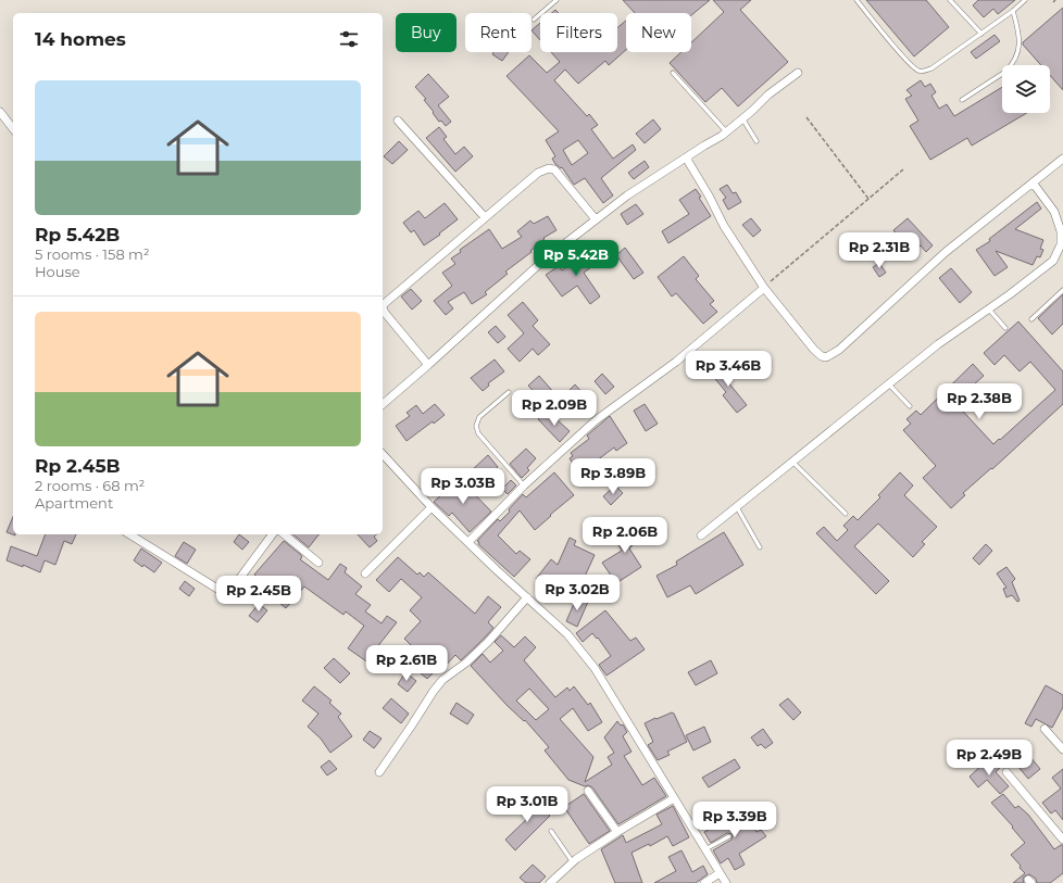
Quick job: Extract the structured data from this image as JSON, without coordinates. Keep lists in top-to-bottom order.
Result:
{
  "page": {
    "chip": [
      "Buy",
      "Rent",
      "Filters",
      "New"
    ],
    "heading": "14 homes",
    "list": [
      {
        "name": "Rp 5.42B",
        "note": "5 rooms · 158 m² · House"
      },
      {
        "name": "Rp 2.45B",
        "note": "2 rooms · 68 m² · Apartment"
      }
    ],
    "price": [
      "Rp 2.31B",
      "Rp 5.42B",
      "Rp 3.46B",
      "Rp 2.38B",
      "Rp 2.09B",
      "Rp 3.89B",
      "Rp 3.03B",
      "Rp 2.06B",
      "Rp 3.02B",
      "Rp 2.45B",
      "Rp 2.61B",
      "Rp 2.49B",
      "Rp 3.01B",
      "Rp 3.39B"
    ]
  }
}
